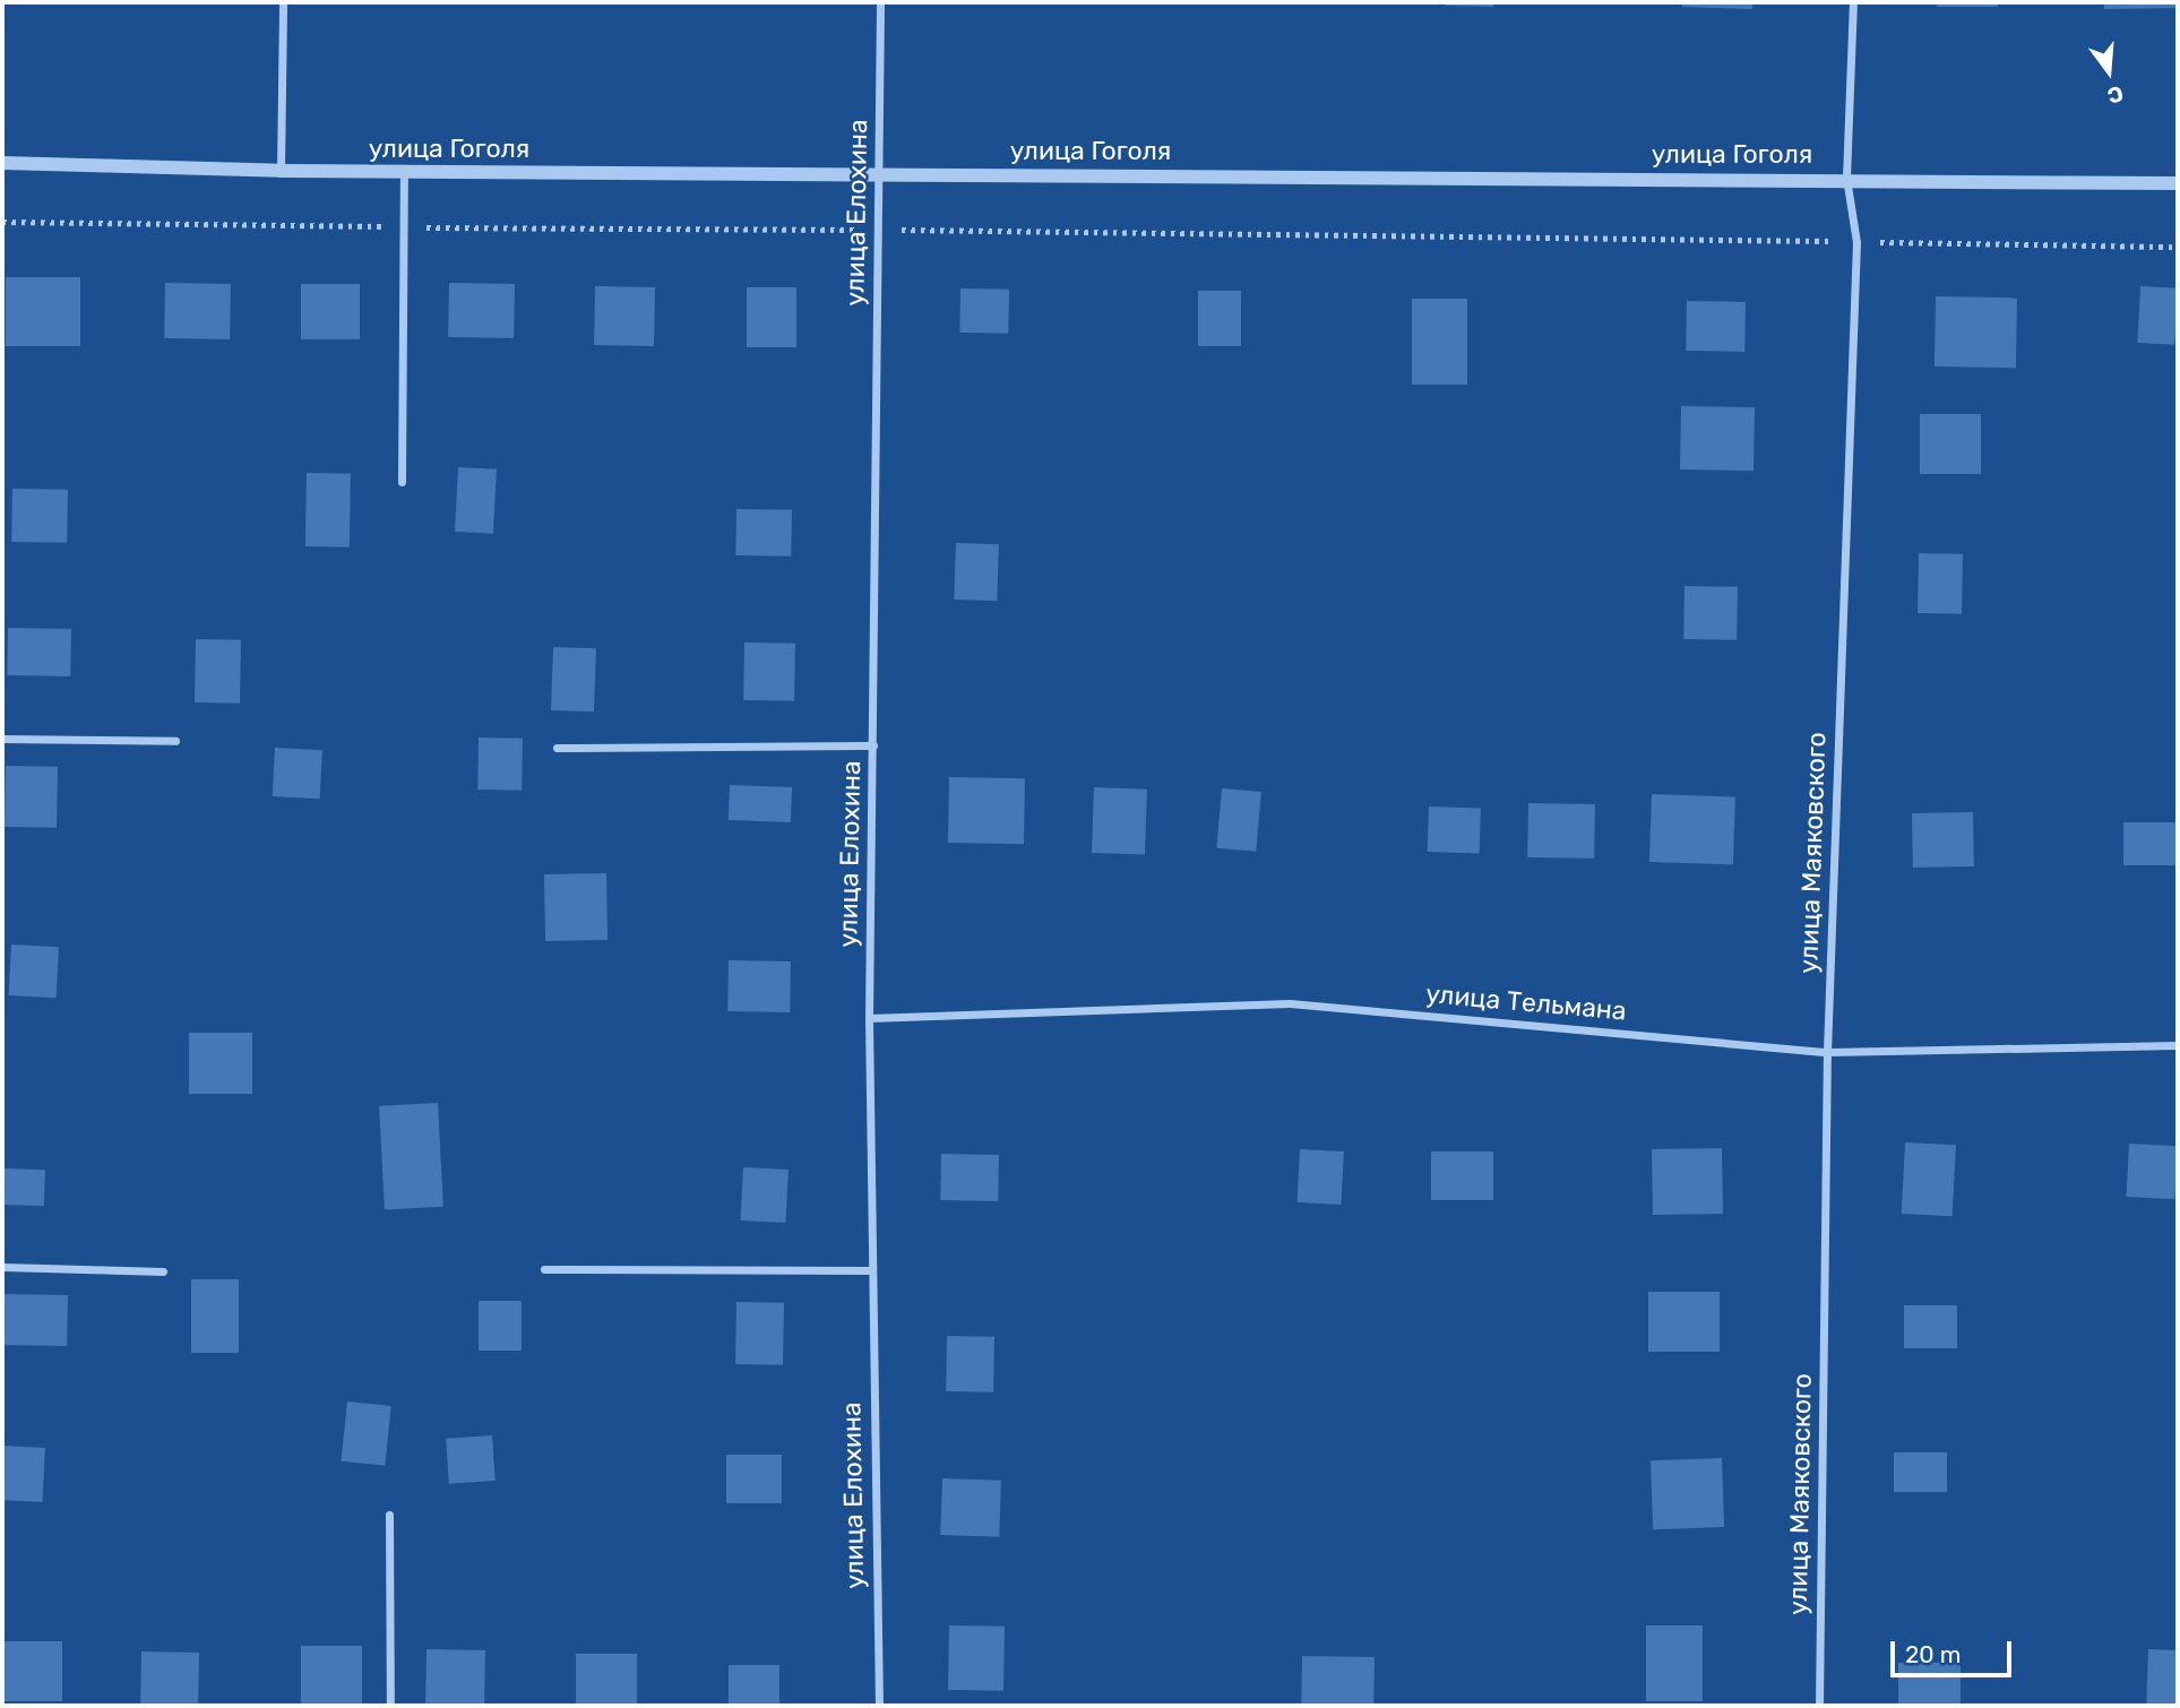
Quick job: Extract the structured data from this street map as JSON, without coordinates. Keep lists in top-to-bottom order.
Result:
{
  "streets": {
    "street": [
      "улица Гоголя",
      "улица Елохина",
      "улица Маяковского",
      "улица Тельмана"
    ]
  },
  "crossings": [
    ["улица Гоголя", "улица Елохина"],
    ["улица Гоголя", "улица Маяковского"],
    ["улица Елохина", "улица Тельмана"],
    ["улица Маяковского", "улица Тельмана"]
  ],
  "scale_bar": "20 m",
  "north": "bottom"
}
